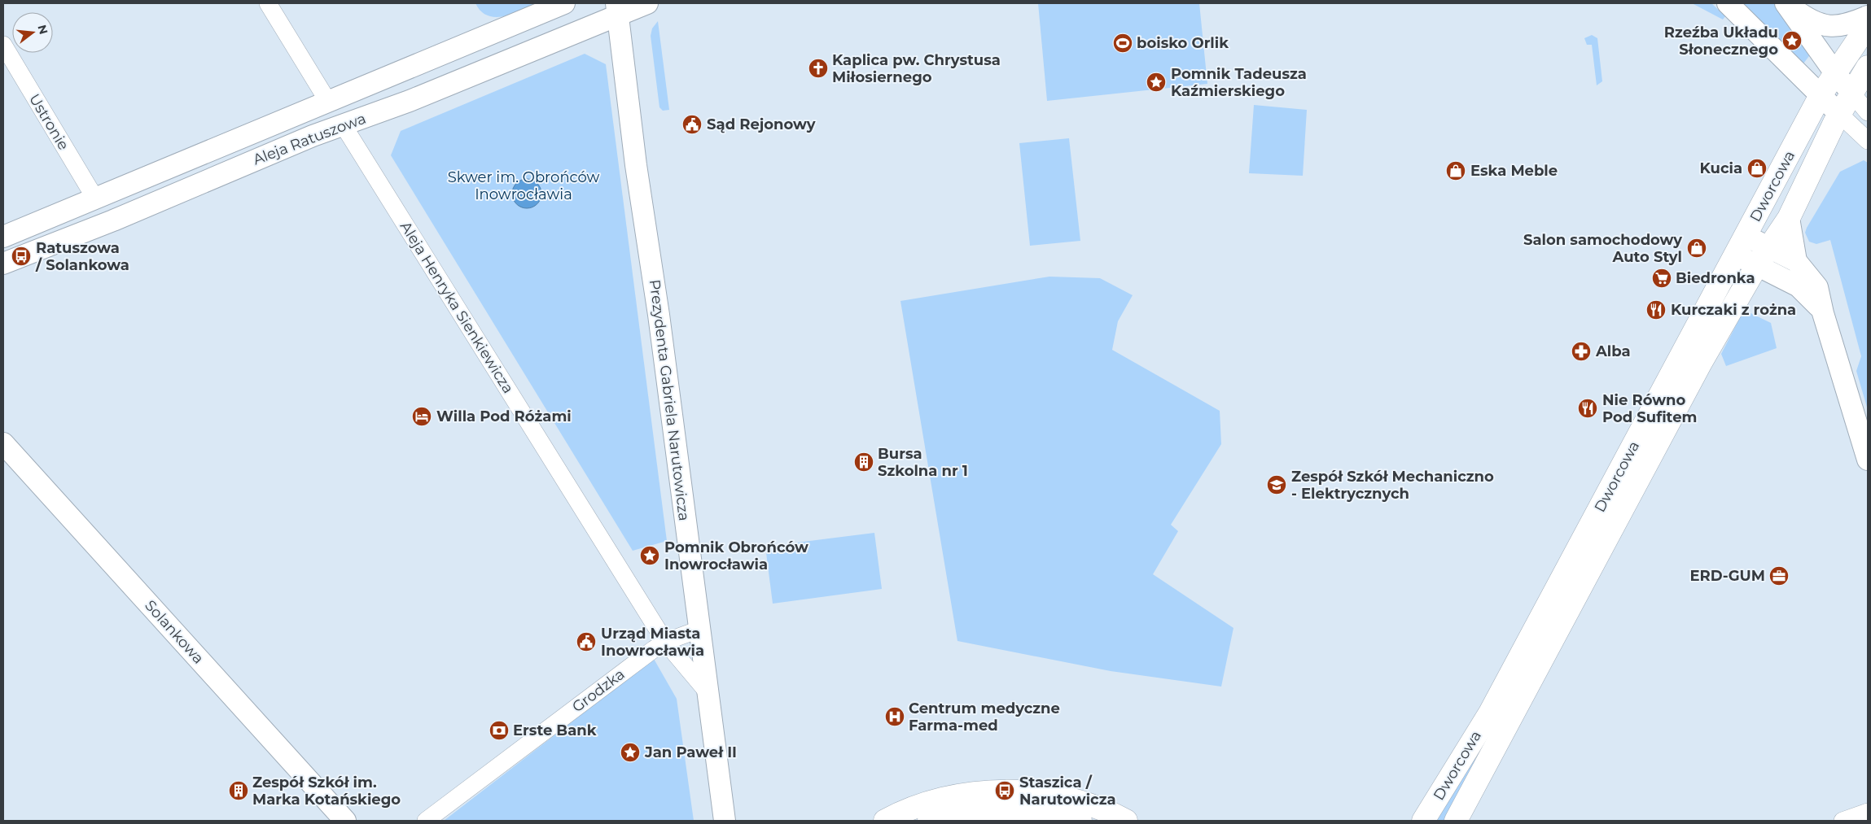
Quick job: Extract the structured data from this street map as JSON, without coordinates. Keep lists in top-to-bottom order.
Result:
{
  "streets": {
    "main road": ["Dworcowa"],
    "street": [
      "Ustronie",
      "Aleja Ratuszowa",
      "Aleja Henryka Sienkiewicza",
      "Prezydenta Gabriela Narutowicza",
      "Solankowa",
      "Grodzka"
    ]
  },
  "crossings": [
    ["Ustronie", "Aleja Ratuszowa"],
    ["Aleja Ratuszowa", "Aleja Henryka Sienkiewicza"],
    ["Aleja Ratuszowa", "Prezydenta Gabriela Narutowicza"],
    ["Aleja Henryka Sienkiewicza", "Prezydenta Gabriela Narutowicza"],
    ["Aleja Henryka Sienkiewicza", "Grodzka"],
    ["Prezydenta Gabriela Narutowicza", "Grodzka"]
  ],
  "parks": ["Skwer im. Obrońców Inowrocławia"],
  "places": {
    "place": [
      "Rzeźba Układu Słonecznego",
      "Pomnik Tadeusza Kaźmierskiego",
      "Pomnik Obrońców Inowrocławia",
      "Jan Paweł II"
    ],
    "sports": ["boisko Orlik"],
    "church": ["Kaplica pw. Chrystusa Miłosiernego"],
    "public building": ["Sąd Rejonowy", "Urząd Miasta Inowrocławia"],
    "shop": ["Kucia", "Eska Meble", "Salon samochodowy Auto Styl"],
    "bus stop": ["Ratuszowa / Solankowa", "Staszica / Narutowicza"],
    "supermarket": ["Biedronka"],
    "restaurant": ["Kurczaki z rożna", "Nie Równo Pod Sufitem"],
    "pharmacy": ["Alba"],
    "hotel": ["Willa Pod Różami"],
    "building": ["Bursa Szkolna nr 1", "Zespół Szkół im. Marka Kotańskiego"],
    "school or university": ["Zespół Szkół Mechaniczno - Elektrycznych"],
    "office": ["ERD-GUM"],
    "hospital": ["Centrum medyczne Farma-med"],
    "bank": ["Erste Bank"]
  },
  "north": "right"
}
